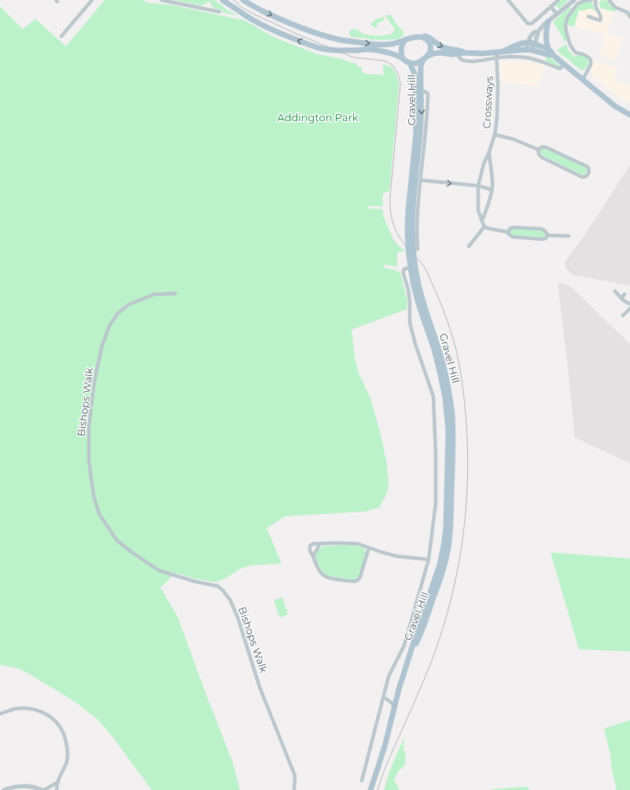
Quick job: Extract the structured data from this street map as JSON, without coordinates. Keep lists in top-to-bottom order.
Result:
{
  "streets": {
    "main road": ["Gravel Hill"],
    "street": ["Crossways", "Bishops Walk"]
  },
  "parks": ["Addington Park"]
}
